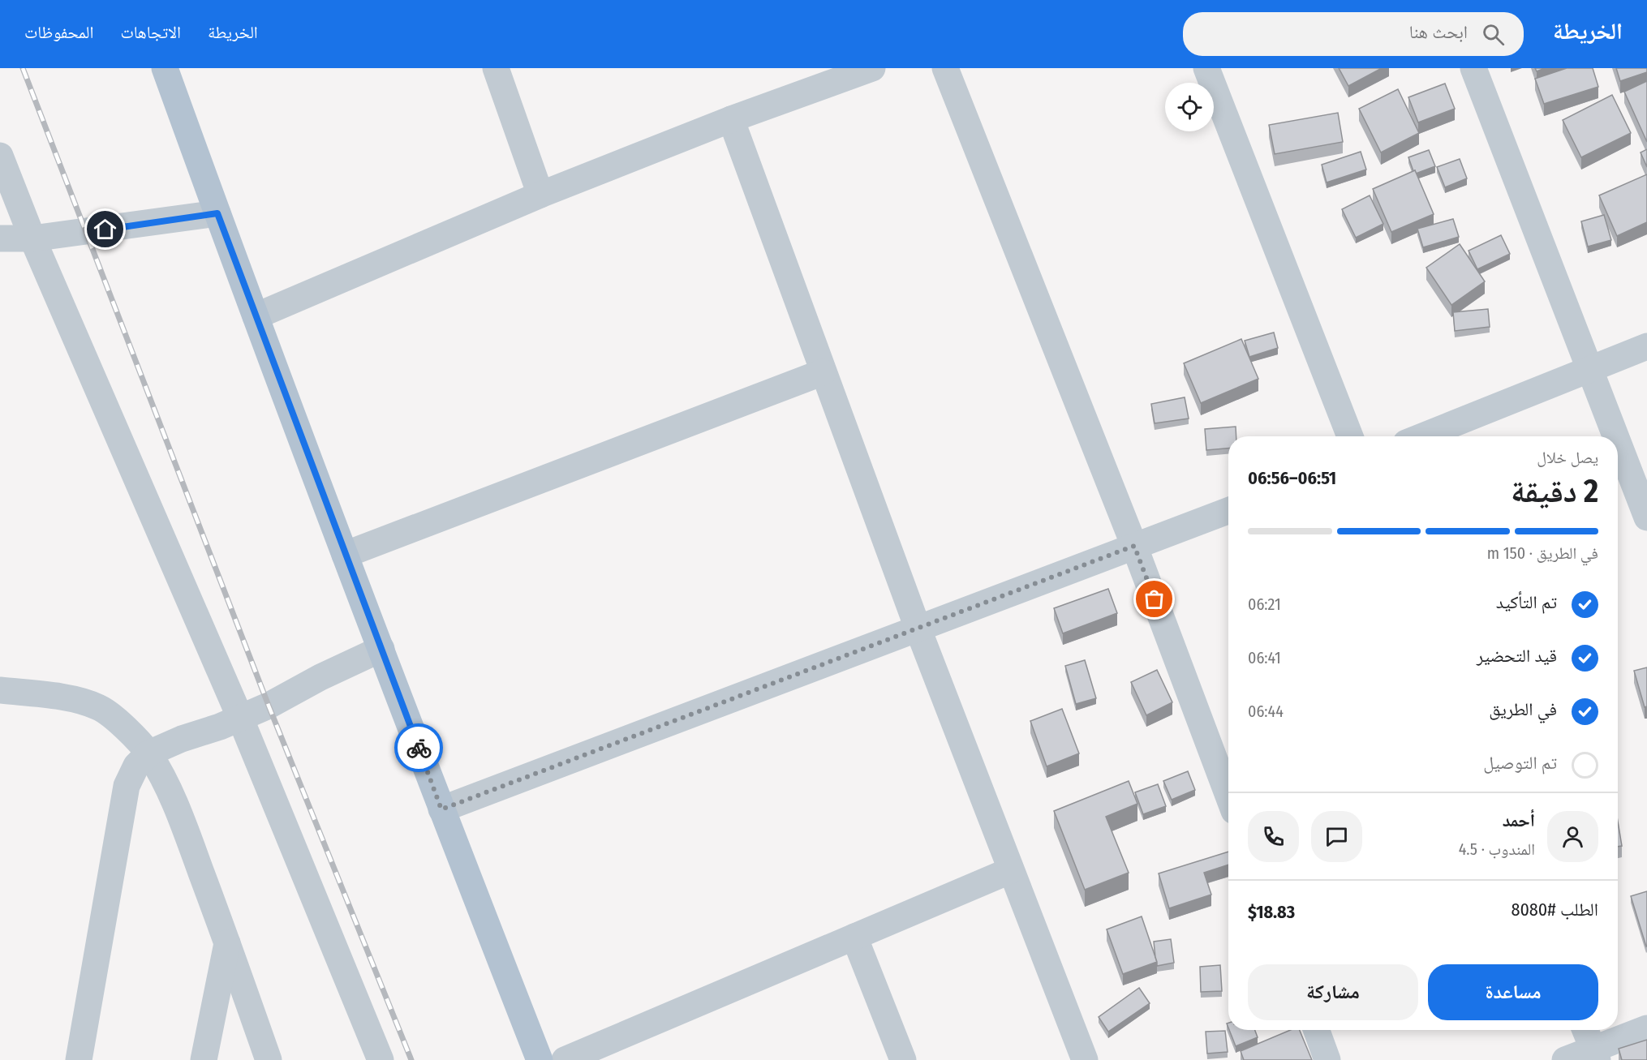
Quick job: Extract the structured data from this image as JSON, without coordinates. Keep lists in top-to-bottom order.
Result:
{
  "page": {
    "header": "الخريطة",
    "search": "ابحث هنا",
    "nav": ["الخريطة", "الاتجاهات", "المحفوظات"],
    "heading": ["2 دقيقة", "يصل خلال", "06:51–06:56"],
    "panel": [
      "أحمد",
      "المندوب · 4.5",
      "الطلب #8080",
      "$18.83"
    ],
    "bar": "في الطريق · 150 m",
    "list": [
      ["تم التأكيد", "06:21"],
      ["قيد التحضير", "06:41"],
      ["في الطريق", "06:44"],
      "تم التوصيل"
    ],
    "buttons": ["مساعدة", "مشاركة"]
  }
}
